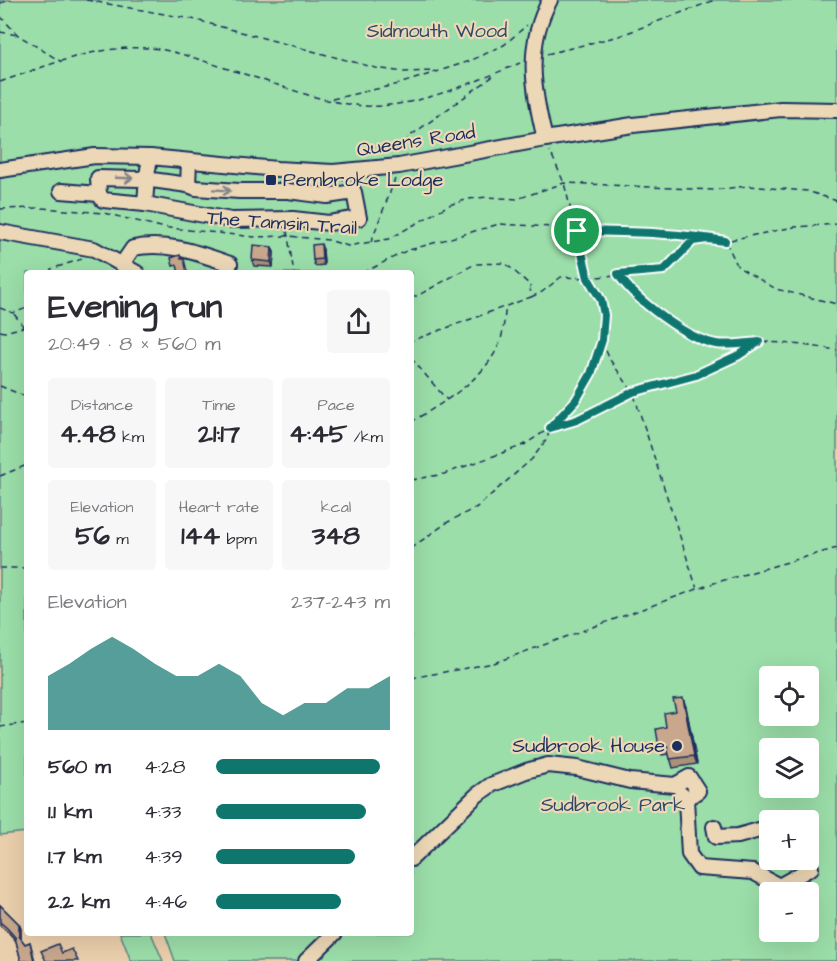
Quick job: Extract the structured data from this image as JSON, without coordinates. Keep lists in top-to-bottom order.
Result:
{
  "streets": {
    "street": ["Queens Road"],
    "path": ["The Tamsin Trail"]
  },
  "parks": ["Sidmouth Wood", "Sudbrook Park"],
  "places": {
    "transit": ["Pembroke Lodge"],
    "other": ["Sudbrook House"]
  },
  "page": {
    "heading": ["Evening run", "20:49 · 8 × 560 m"],
    "stats": [
      ["Distance", "4.48 km"],
      ["Time", "21:17"],
      ["Pace", "4:45 /km"],
      ["Elevation", "56 m"],
      ["Heart rate", "144 bpm"],
      ["kcal", "348"]
    ],
    "chart": ["Elevation", "237–243 m"],
    "map_buttons": ["+", "−"],
    "list": [
      {
        "name": "560 m",
        "note": "4:28"
      },
      {
        "name": "1.1 km",
        "note": "4:33"
      },
      {
        "name": "1.7 km",
        "note": "4:39"
      },
      {
        "name": "2.2 km",
        "note": "4:46"
      }
    ]
  }
}
